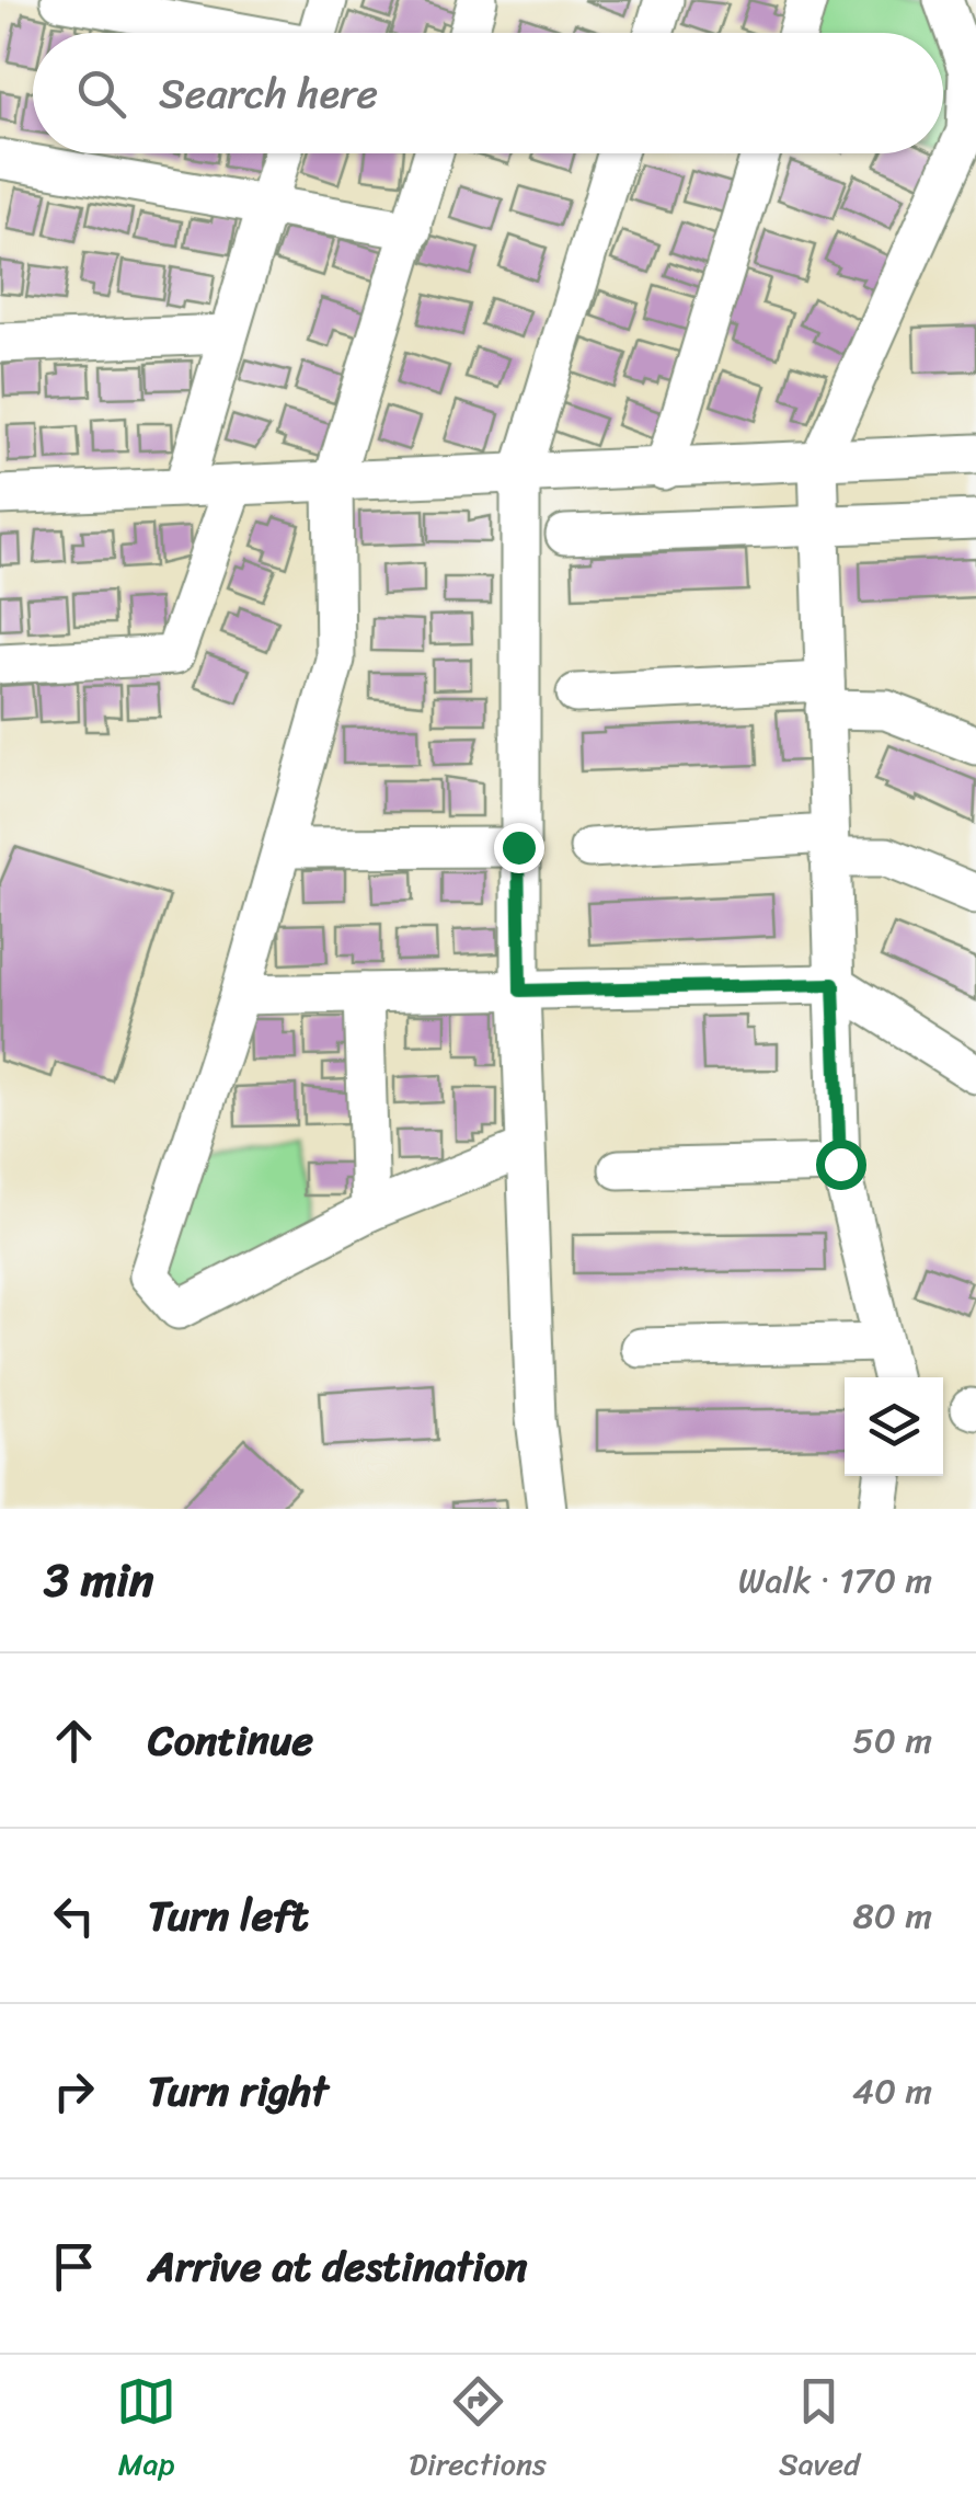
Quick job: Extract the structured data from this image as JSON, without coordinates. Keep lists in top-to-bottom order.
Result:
{
  "page": {
    "search": "Search here",
    "heading": ["3 min", "Walk · 170 m"],
    "list": [
      ["Continue", "50 m"],
      ["Turn left", "80 m"],
      ["Turn right", "40 m"],
      "Arrive at destination"
    ],
    "nav": ["Map", "Directions", "Saved"]
  }
}
